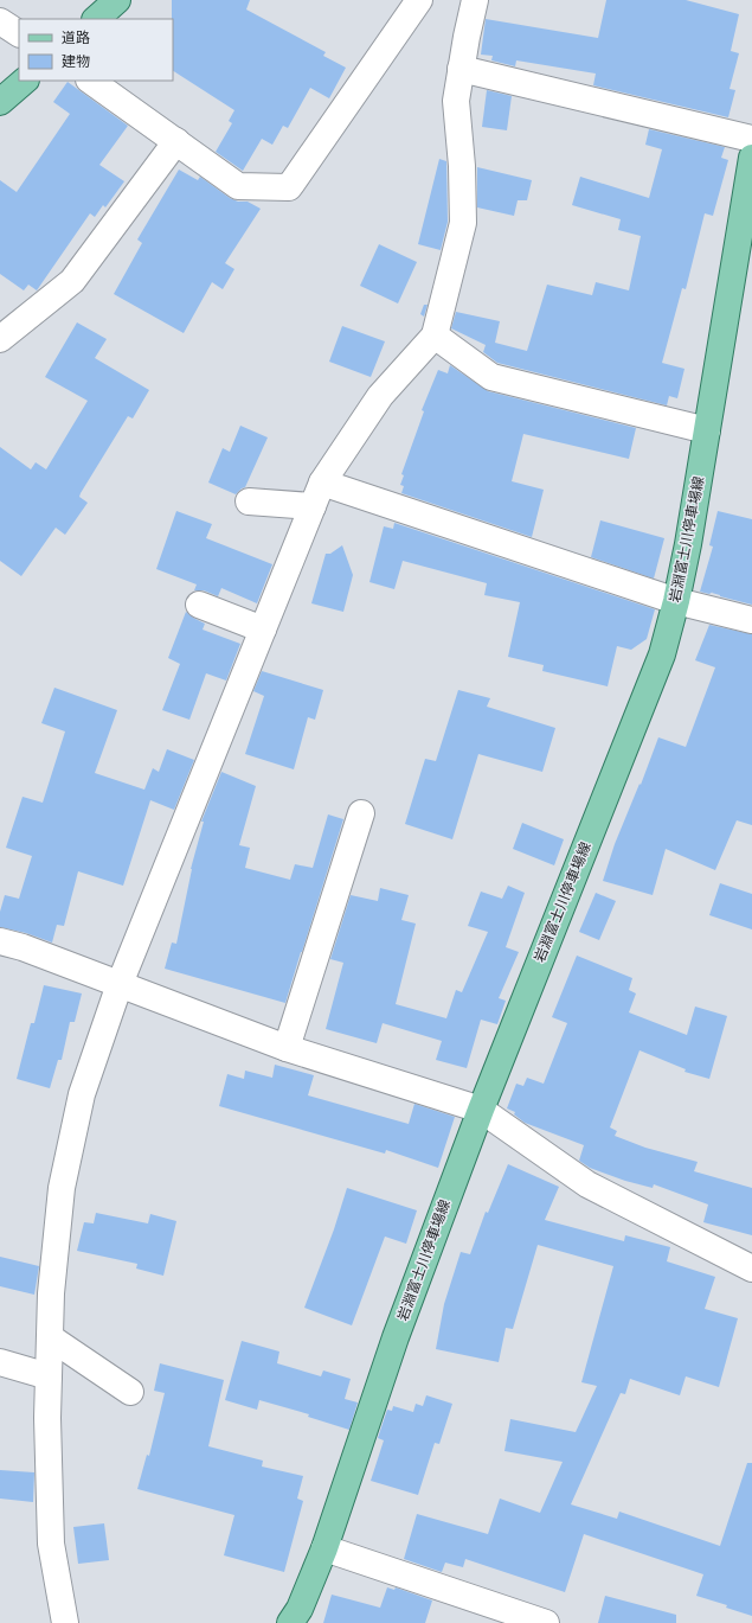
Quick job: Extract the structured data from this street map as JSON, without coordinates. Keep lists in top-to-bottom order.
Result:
{
  "streets": {
    "main road": ["岩淵富士川停車場線"]
  },
  "legend": ["道路", "建物"]
}
